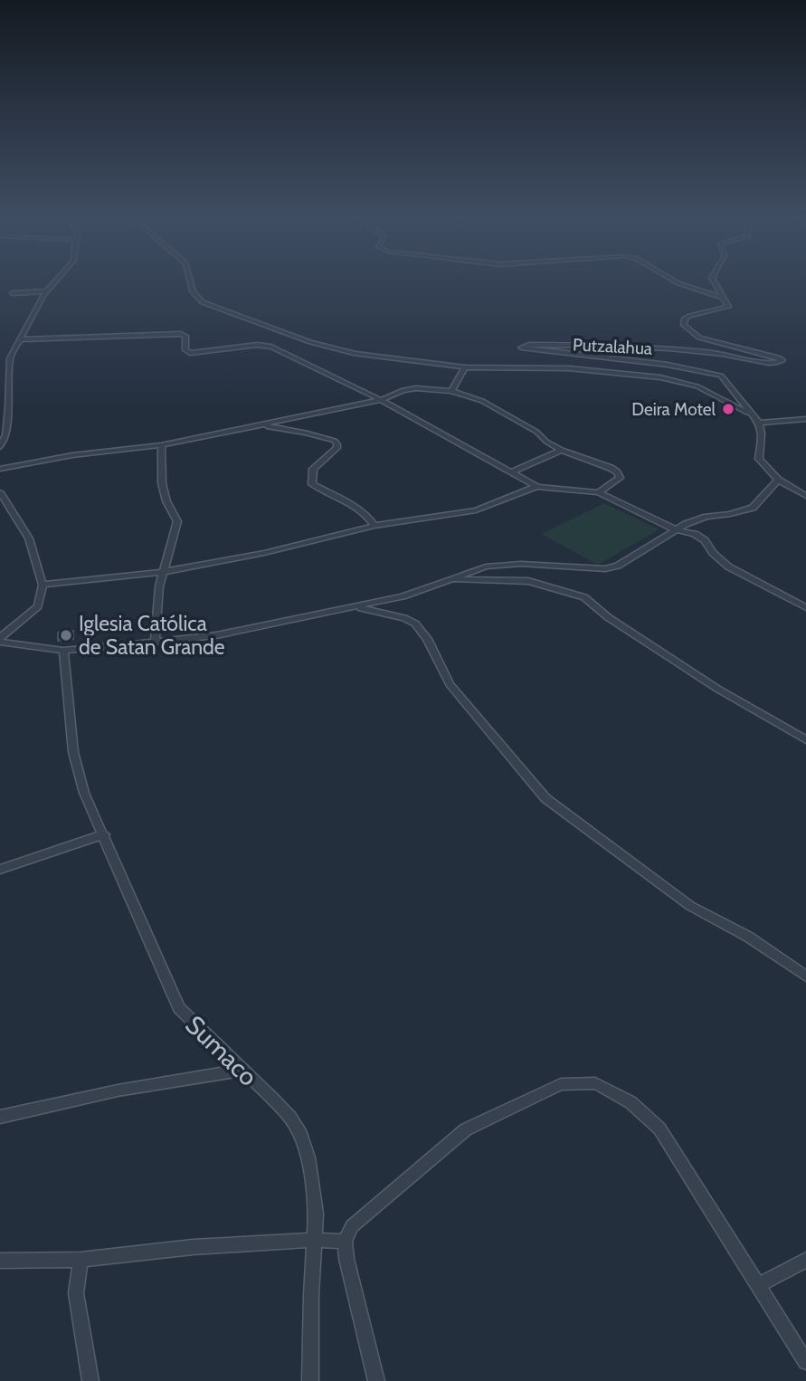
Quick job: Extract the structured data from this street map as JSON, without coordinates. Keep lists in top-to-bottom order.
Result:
{
  "streets": {
    "street": ["Putzalahua", "Sumaco"]
  },
  "places": ["Deira Motel", "Iglesia Católica de Satan Grande"]
}
